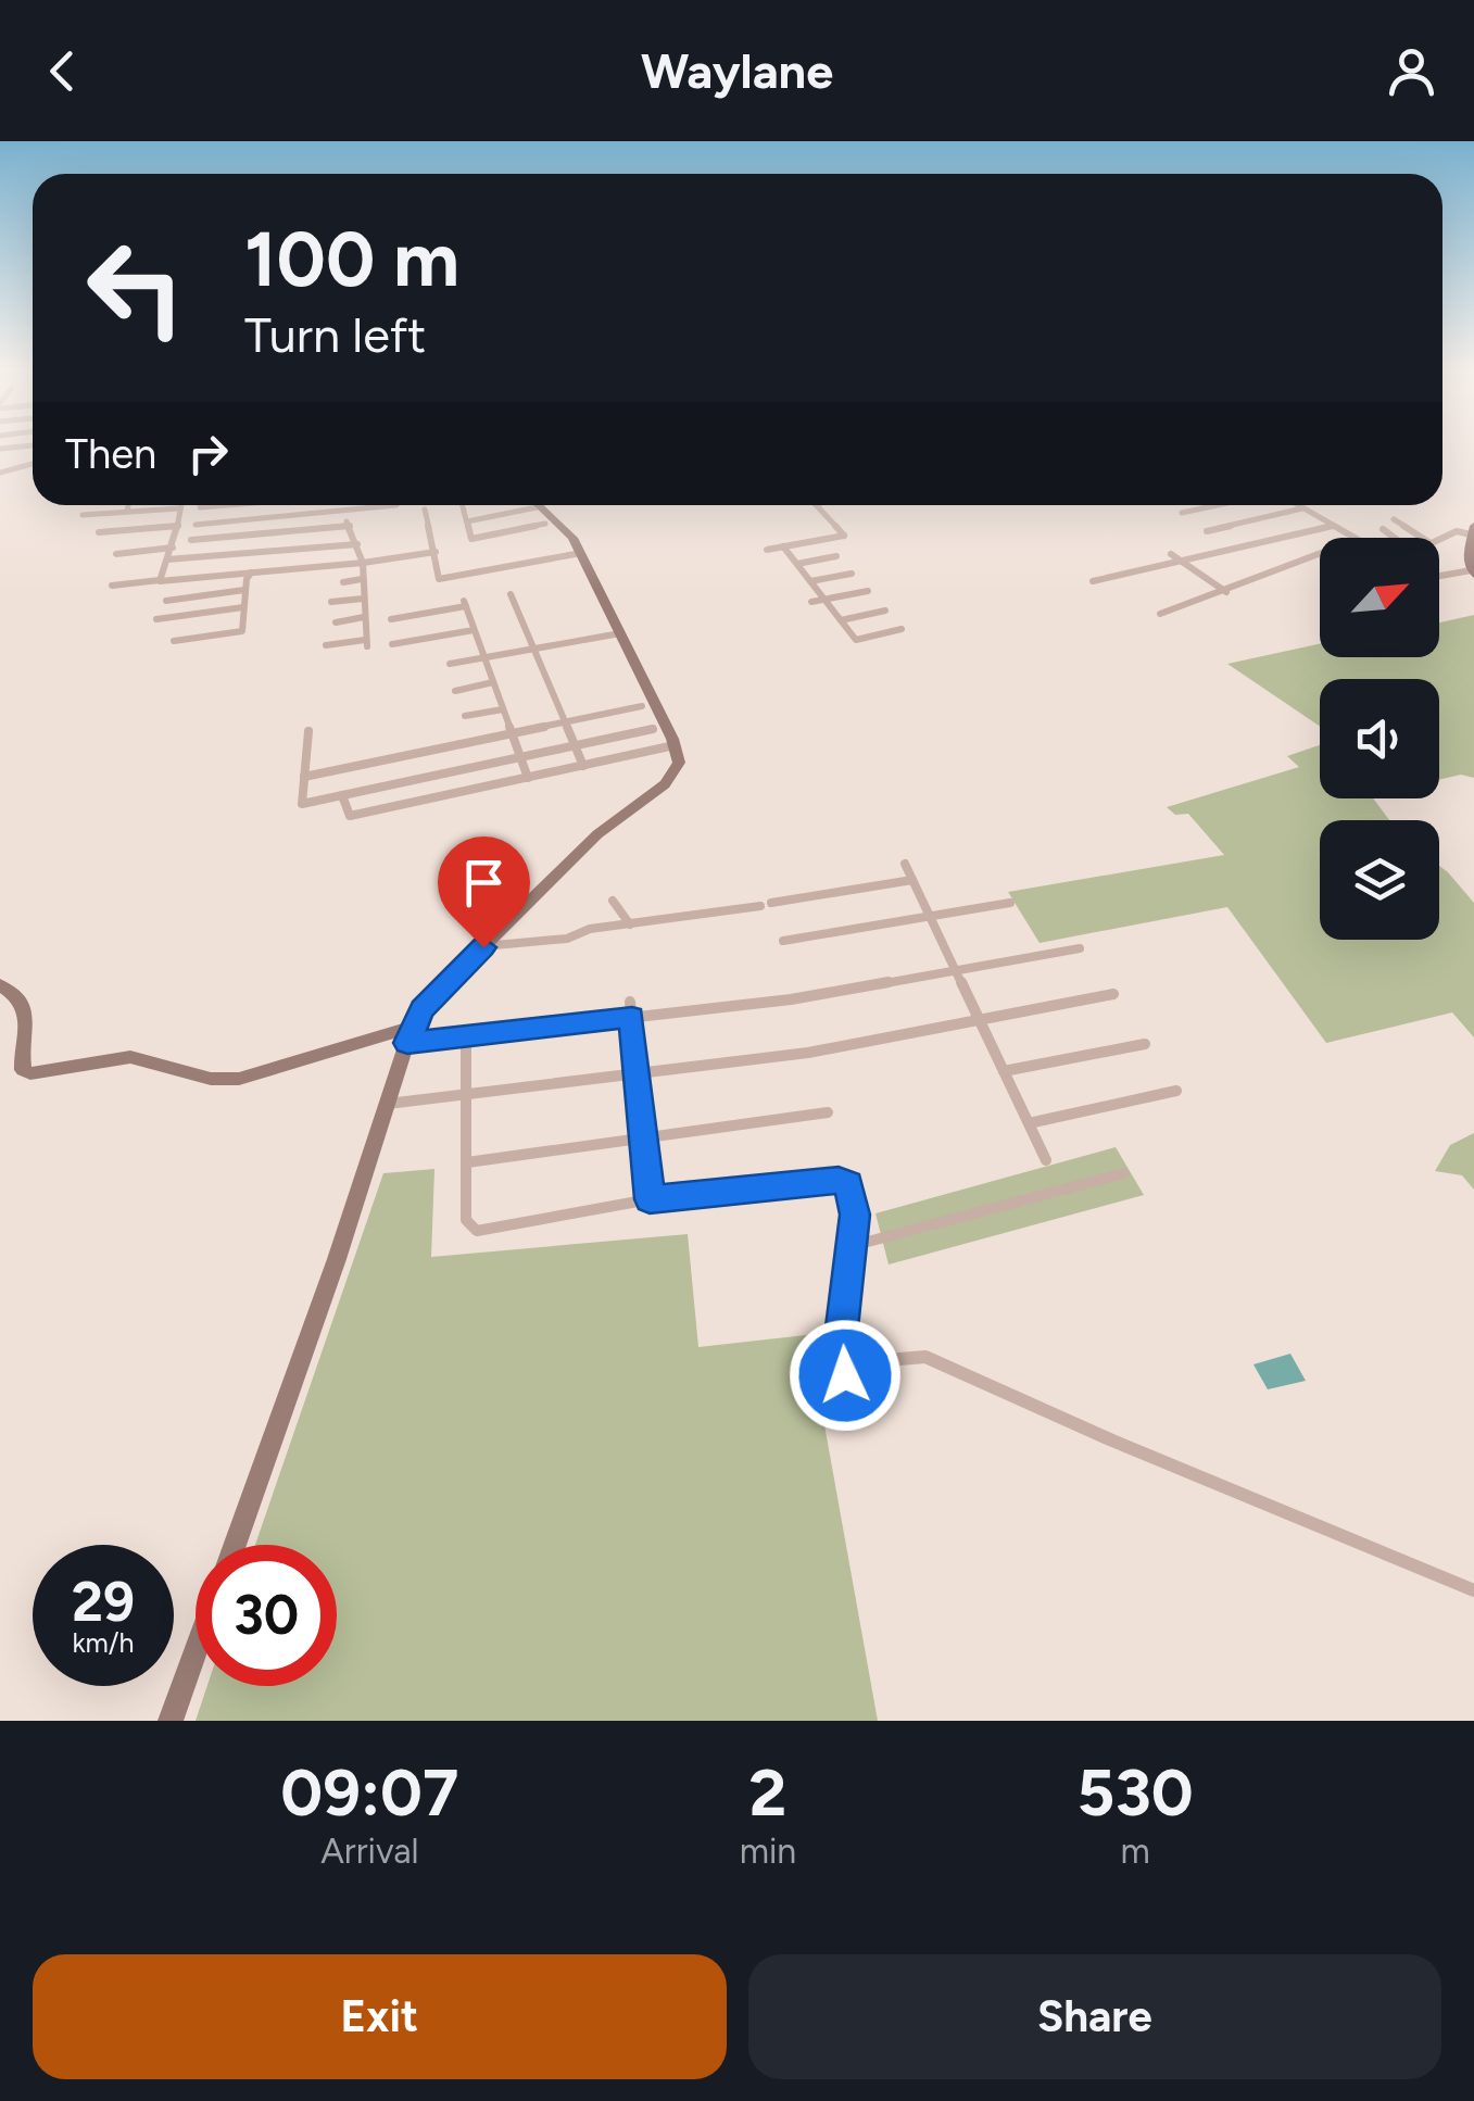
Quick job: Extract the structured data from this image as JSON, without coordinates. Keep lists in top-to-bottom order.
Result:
{
  "north": "top right",
  "page": {
    "header": "Waylane",
    "turn": ["100 m", "Turn left"],
    "then": "Then",
    "speed": "29 km/h",
    "limit": "30",
    "eta": [
      "09:07",
      "Arrival",
      "2",
      "min",
      "530",
      "m"
    ],
    "buttons": ["Exit", "Share"]
  }
}
